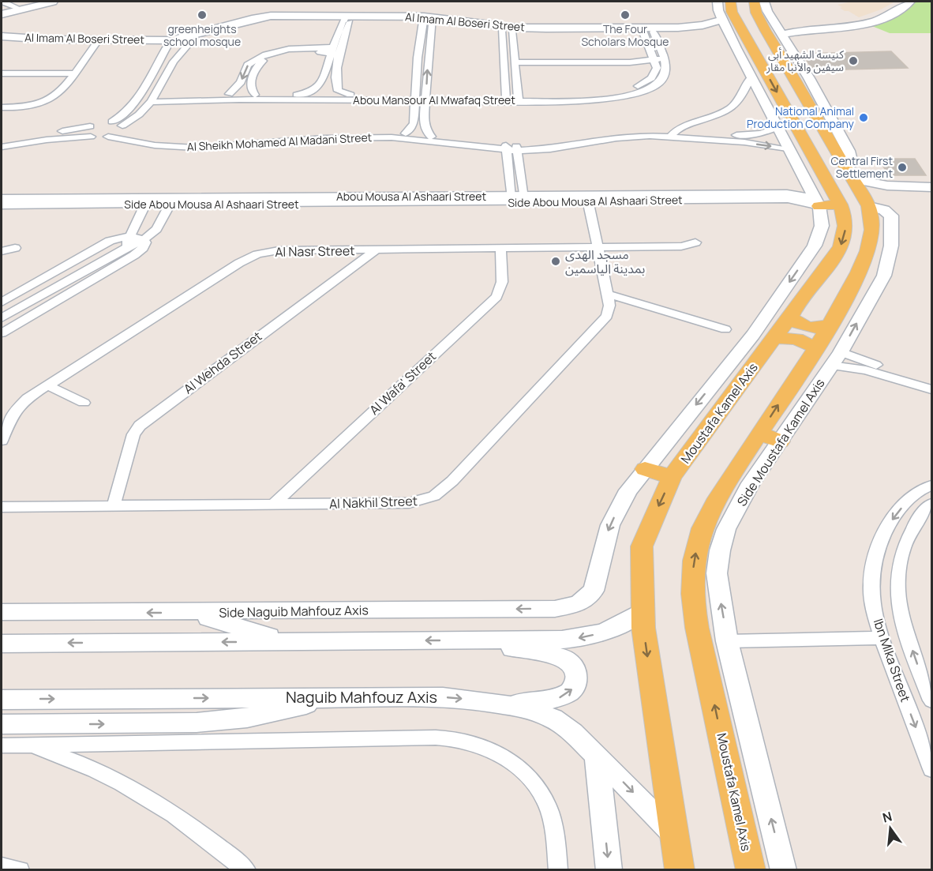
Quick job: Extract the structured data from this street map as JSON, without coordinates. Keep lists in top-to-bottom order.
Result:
{
  "streets": {
    "main road": ["Moustafa Kamel Axis"],
    "street": [
      "Al Imam Al Boseri Street",
      "Abou Mansour Al Mwafaq Street",
      "Al Sheikh Mohamed Al Madani Street",
      "Abou Mousa Al Ashaari Street",
      "Side Abou Mousa Al Ashaari Street",
      "Al Nasr Street",
      "Al Wehda Street",
      "Al Wafa' Street",
      "Side Moustafa Kamel Axis",
      "Al Nakhil Street",
      "Side Naguib Mahfouz Axis",
      "Ibn Mlka Street",
      "Naguib Mahfouz Axis"
    ]
  },
  "crossings": [
    ["Al Imam Al Boseri Street", "Abou Mansour Al Mwafaq Street"],
    ["Al Imam Al Boseri Street", "Moustafa Kamel Axis"],
    ["Abou Mousa Al Ashaari Street", "Side Abou Mousa Al Ashaari Street"],
    ["Side Abou Mousa Al Ashaari Street", "Al Nakhil Street"],
    ["Al Nasr Street", "Al Wehda Street"],
    ["Al Nasr Street", "Al Wafa' Street"],
    ["Al Nasr Street", "Al Nakhil Street"],
    ["Al Wehda Street", "Al Nakhil Street"],
    ["Al Wafa' Street", "Al Nakhil Street"],
    ["Moustafa Kamel Axis", "Side Moustafa Kamel Axis"],
    ["Moustafa Kamel Axis", "Naguib Mahfouz Axis"]
  ],
  "one_way": ["Side Moustafa Kamel Axis"],
  "places": [
    "greenheights school mosque",
    "The Four Scholars Mosque",
    "كنيسة الشهيد أبي سيفين والأنبا مقار",
    "National Animal Production Company",
    "Central First Settlement",
    "مسجد الهدى بمدينة الياسمين"
  ],
  "north": "top"
}
